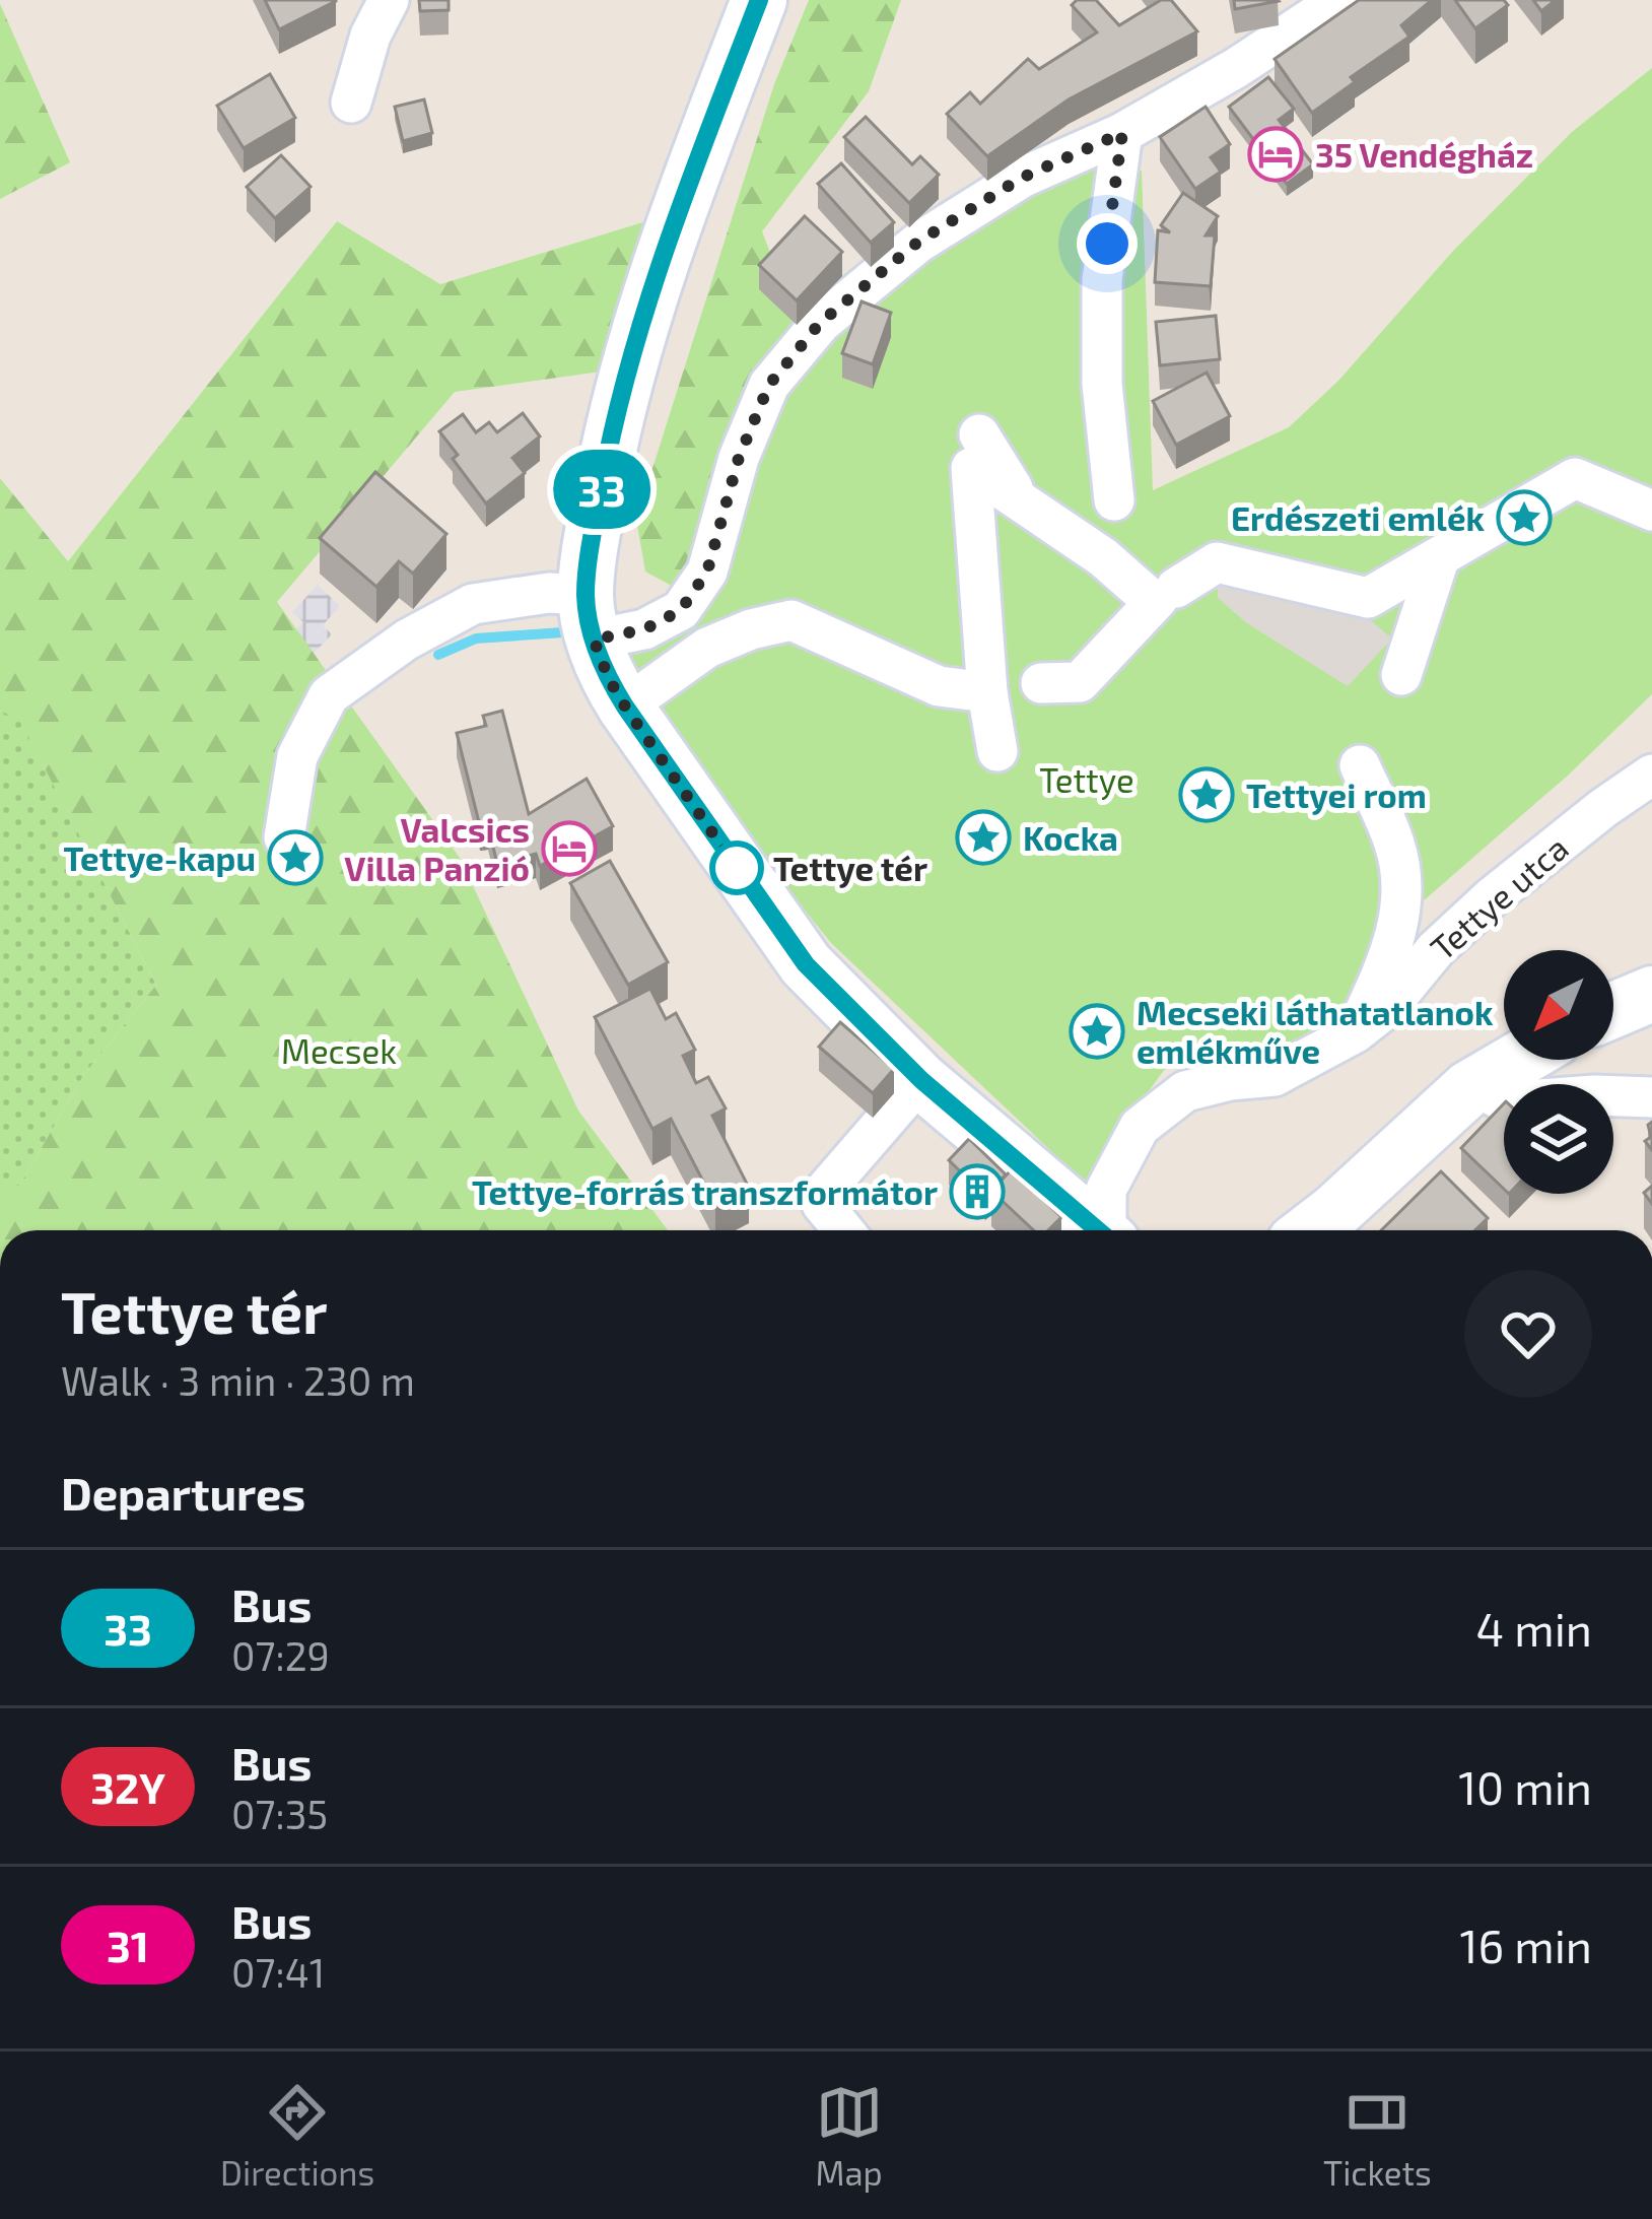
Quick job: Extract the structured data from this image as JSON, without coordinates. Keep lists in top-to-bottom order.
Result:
{
  "streets": {
    "street": ["Tettye utca"]
  },
  "parks": ["Tettye", "Mecsek"],
  "places": {
    "hotel": ["35 Vendégház", "Valcsics Villa Panzió"],
    "place": [
      "Erdészeti emlék",
      "Tettyei rom",
      "Kocka",
      "Tettye-kapu",
      "Mecseki láthatatlanok emlékműve"
    ],
    "other": ["Tettye tér"],
    "building": ["Tettye-forrás transzformátor"]
  },
  "lines": ["bus line 33"],
  "north": "bottom left",
  "page": {
    "on_map": "33",
    "heading": [
      ["Tettye tér", "Walk · 3 min · 230 m"],
      "Departures"
    ],
    "list": [
      {
        "mark": "33",
        "name": "Bus",
        "note": "07:29",
        "value": "4 min"
      },
      {
        "mark": "32Y",
        "name": "Bus",
        "note": "07:35",
        "value": "10 min"
      },
      {
        "mark": "31",
        "name": "Bus",
        "note": "07:41",
        "value": "16 min"
      }
    ],
    "tabs": ["Directions", "Map", "Tickets"]
  }
}
